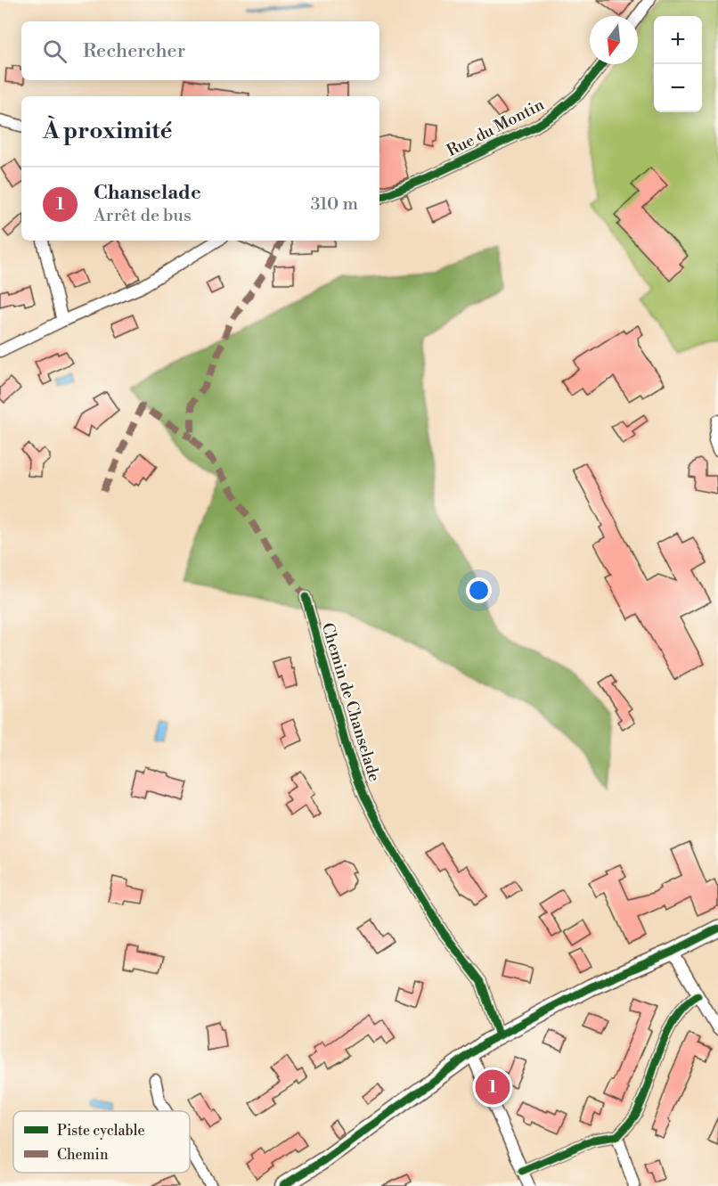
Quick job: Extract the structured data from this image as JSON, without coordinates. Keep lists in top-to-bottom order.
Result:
{
  "streets": {
    "street": ["Rue du Montin", "Chemin de Chanselade"]
  },
  "legend": ["Piste cyclable", "Chemin"],
  "north": "bottom",
  "page": {
    "map_buttons": ["+", "−"],
    "search": "Rechercher",
    "heading": "À proximité",
    "list": [
      {
        "mark": "1",
        "name": "Chanselade",
        "note": "Arrêt de bus",
        "value": "310 m"
      }
    ],
    "pins": "1"
  }
}
